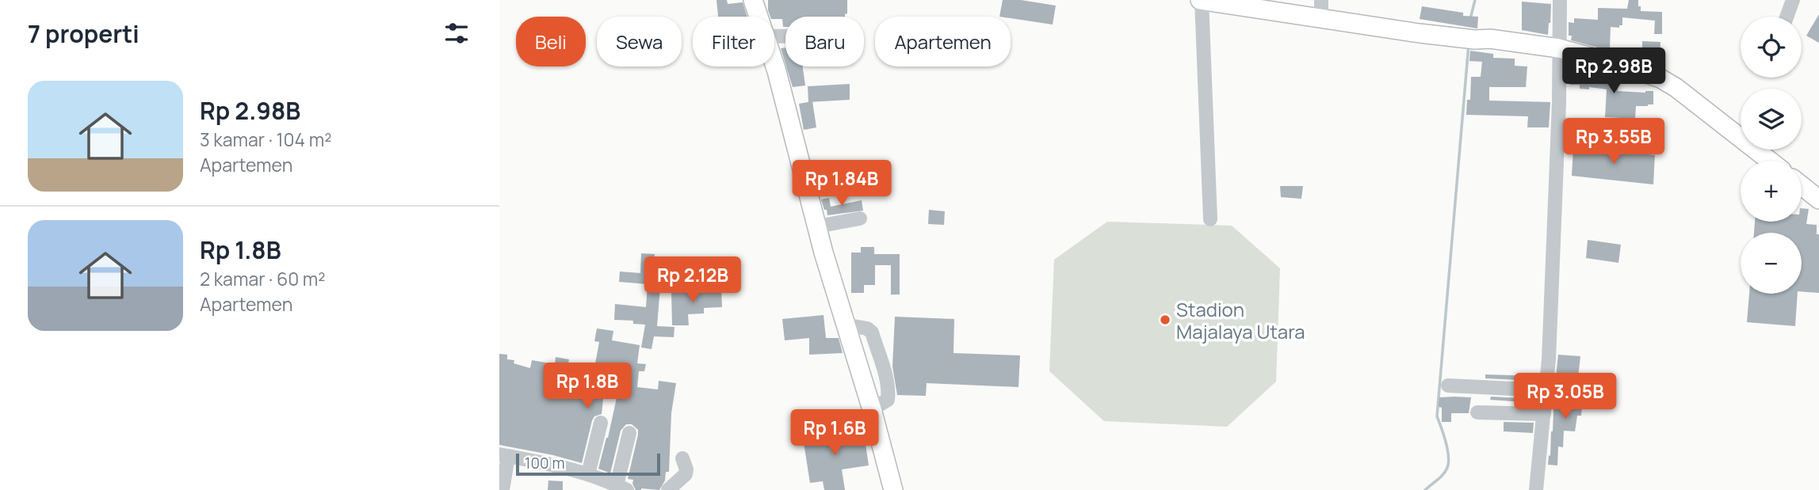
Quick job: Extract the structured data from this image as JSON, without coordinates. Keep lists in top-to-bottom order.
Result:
{
  "places": ["Stadion Majalaya Utara"],
  "scale_bar": "100 m",
  "page": {
    "heading": "7 properti",
    "map_buttons": ["+", "−"],
    "chip": [
      "Beli",
      "Sewa",
      "Filter",
      "Baru",
      "Apartemen"
    ],
    "price": [
      "Rp 2.98B",
      "Rp 3.55B",
      "Rp 1.84B",
      "Rp 2.12B",
      "Rp 1.8B",
      "Rp 3.05B",
      "Rp 1.6B"
    ],
    "list": [
      {
        "name": "Rp 2.98B",
        "note": "3 kamar · 104 m² · Apartemen"
      },
      {
        "name": "Rp 1.8B",
        "note": "2 kamar · 60 m² · Apartemen"
      }
    ],
    "scale": "100 m"
  }
}
